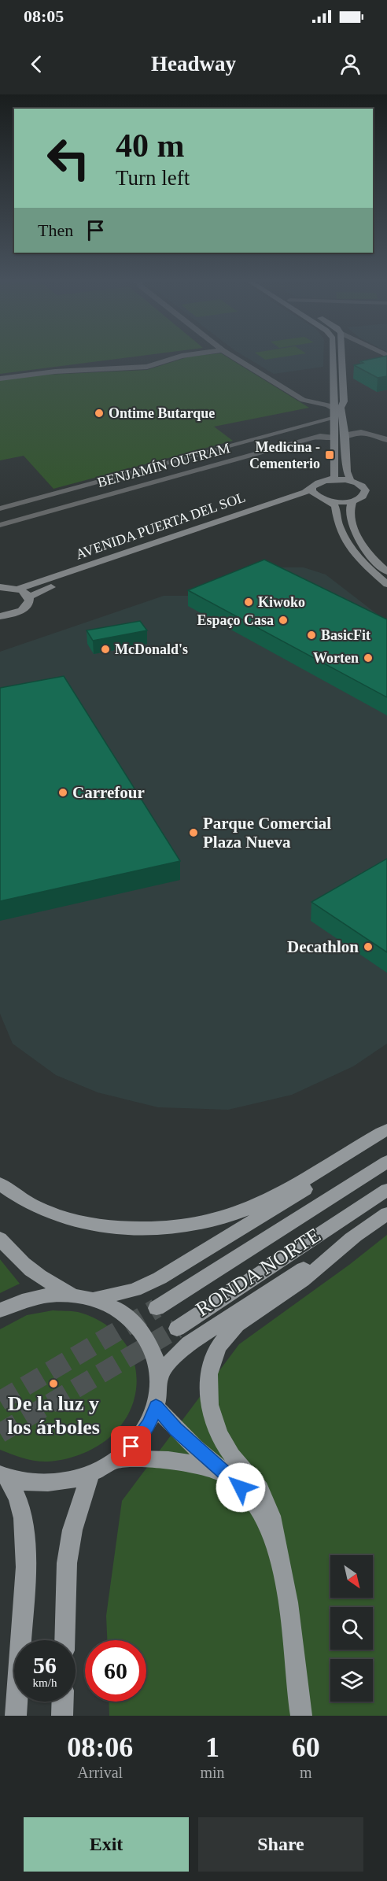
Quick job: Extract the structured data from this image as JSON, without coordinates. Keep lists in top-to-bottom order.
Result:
{
  "streets": {
    "main road": ["AVENIDA PUERTA DEL SOL", "RONDA NORTE"],
    "street": ["BENJAMÍN OUTRAM"]
  },
  "places": {
    "other": [
      "Ontime Butarque",
      "Kiwoko",
      "Espaço Casa",
      "BasicFit",
      "McDonald's",
      "Worten",
      "Carrefour",
      "Parque Comercial Plaza Nueva",
      "Decathlon",
      "De la luz y los árboles"
    ],
    "transit": ["Medicina - Cementerio"]
  },
  "north": "bottom right",
  "page": {
    "status": "08:05",
    "header": "Headway",
    "turn": ["40 m", "Turn left"],
    "then": "Then",
    "speed": "56 km/h",
    "limit": "60",
    "eta": [
      "08:06",
      "Arrival",
      "1",
      "min",
      "60",
      "m"
    ],
    "buttons": ["Exit", "Share"]
  }
}
